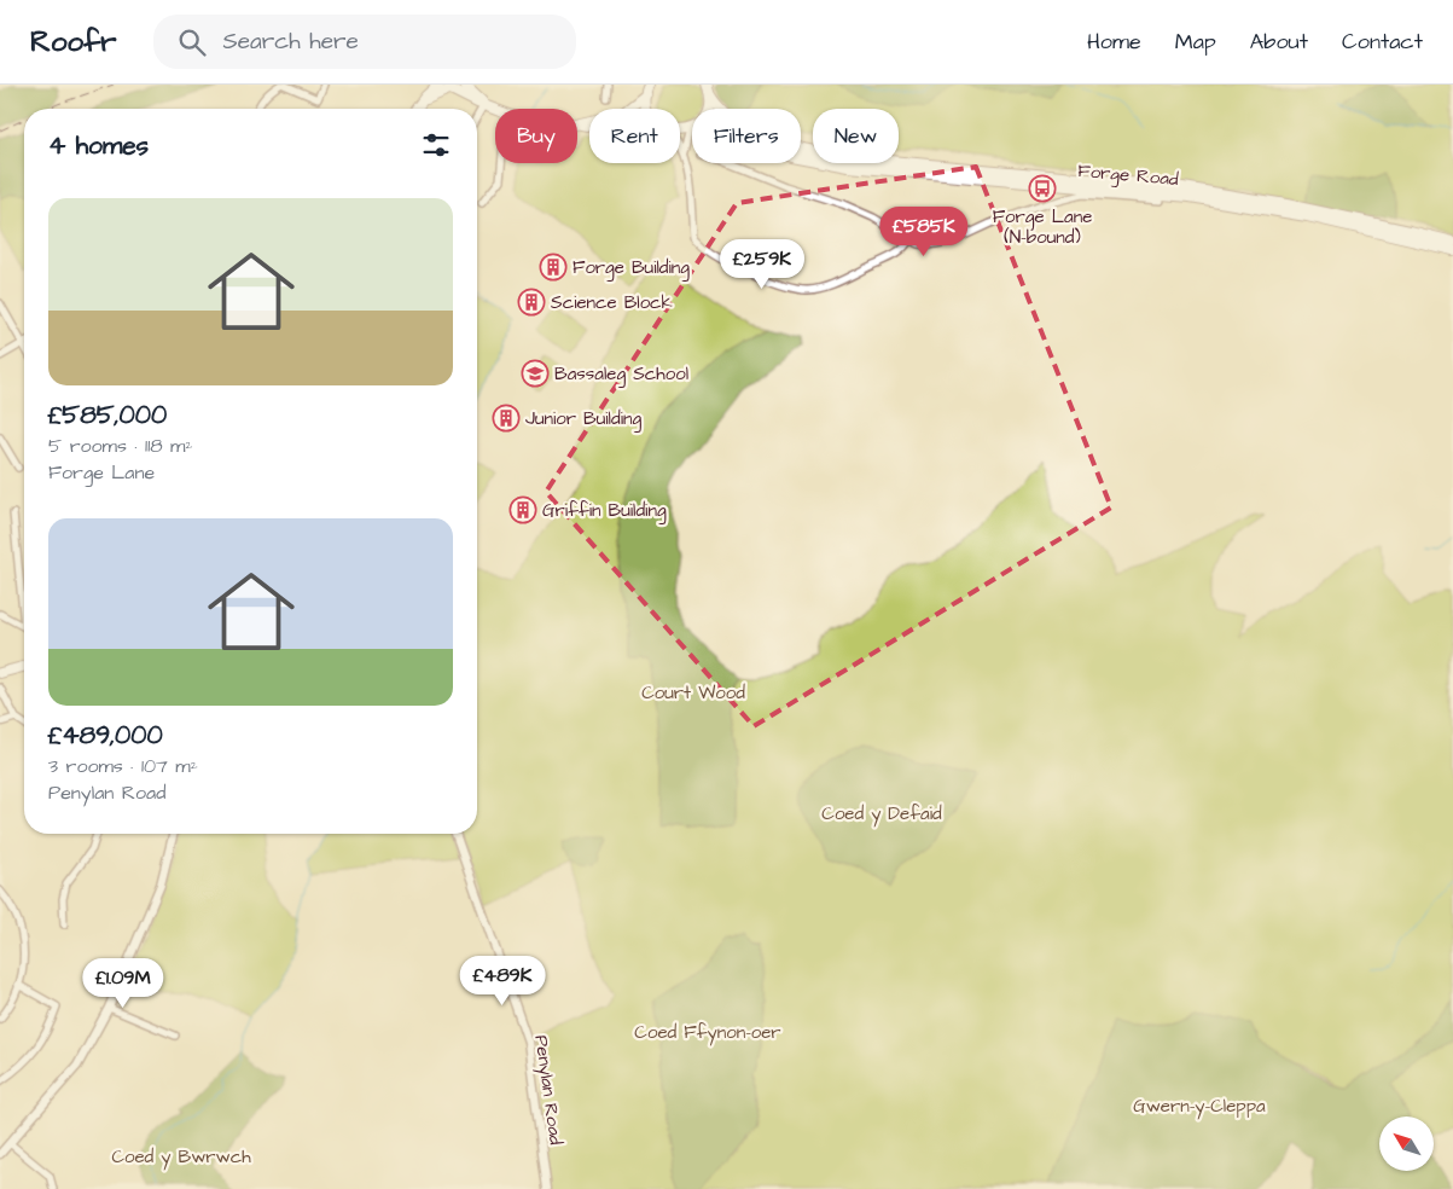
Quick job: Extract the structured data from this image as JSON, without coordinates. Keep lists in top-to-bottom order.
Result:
{
  "streets": {
    "main road": ["Forge Road"],
    "street": ["Penylan Road"]
  },
  "parks": [
    "Court Wood",
    "Coed y Defaid",
    "Coed Ffynon-oer",
    "Gwern-y-Cleppa",
    "Coed y Bwrwch"
  ],
  "places": {
    "bus stop": ["Forge Lane (N-bound)"],
    "building": [
      "Forge Building",
      "Science Block",
      "Junior Building",
      "Griffin Building"
    ],
    "school or university": ["Bassaleg School"]
  },
  "north": "top left",
  "page": {
    "header": "Roofr",
    "search": "Search here",
    "nav": [
      "Home",
      "Map",
      "About",
      "Contact"
    ],
    "chip": [
      "Buy",
      "Rent",
      "Filters",
      "New"
    ],
    "heading": "4 homes",
    "list": [
      {
        "name": "£585,000",
        "note": "5 rooms · 118 m² · Forge Lane"
      },
      {
        "name": "£489,000",
        "note": "3 rooms · 107 m² · Penylan Road"
      }
    ],
    "price": [
      "£585K",
      "£259K",
      "£489K",
      "£1.09M"
    ]
  }
}
